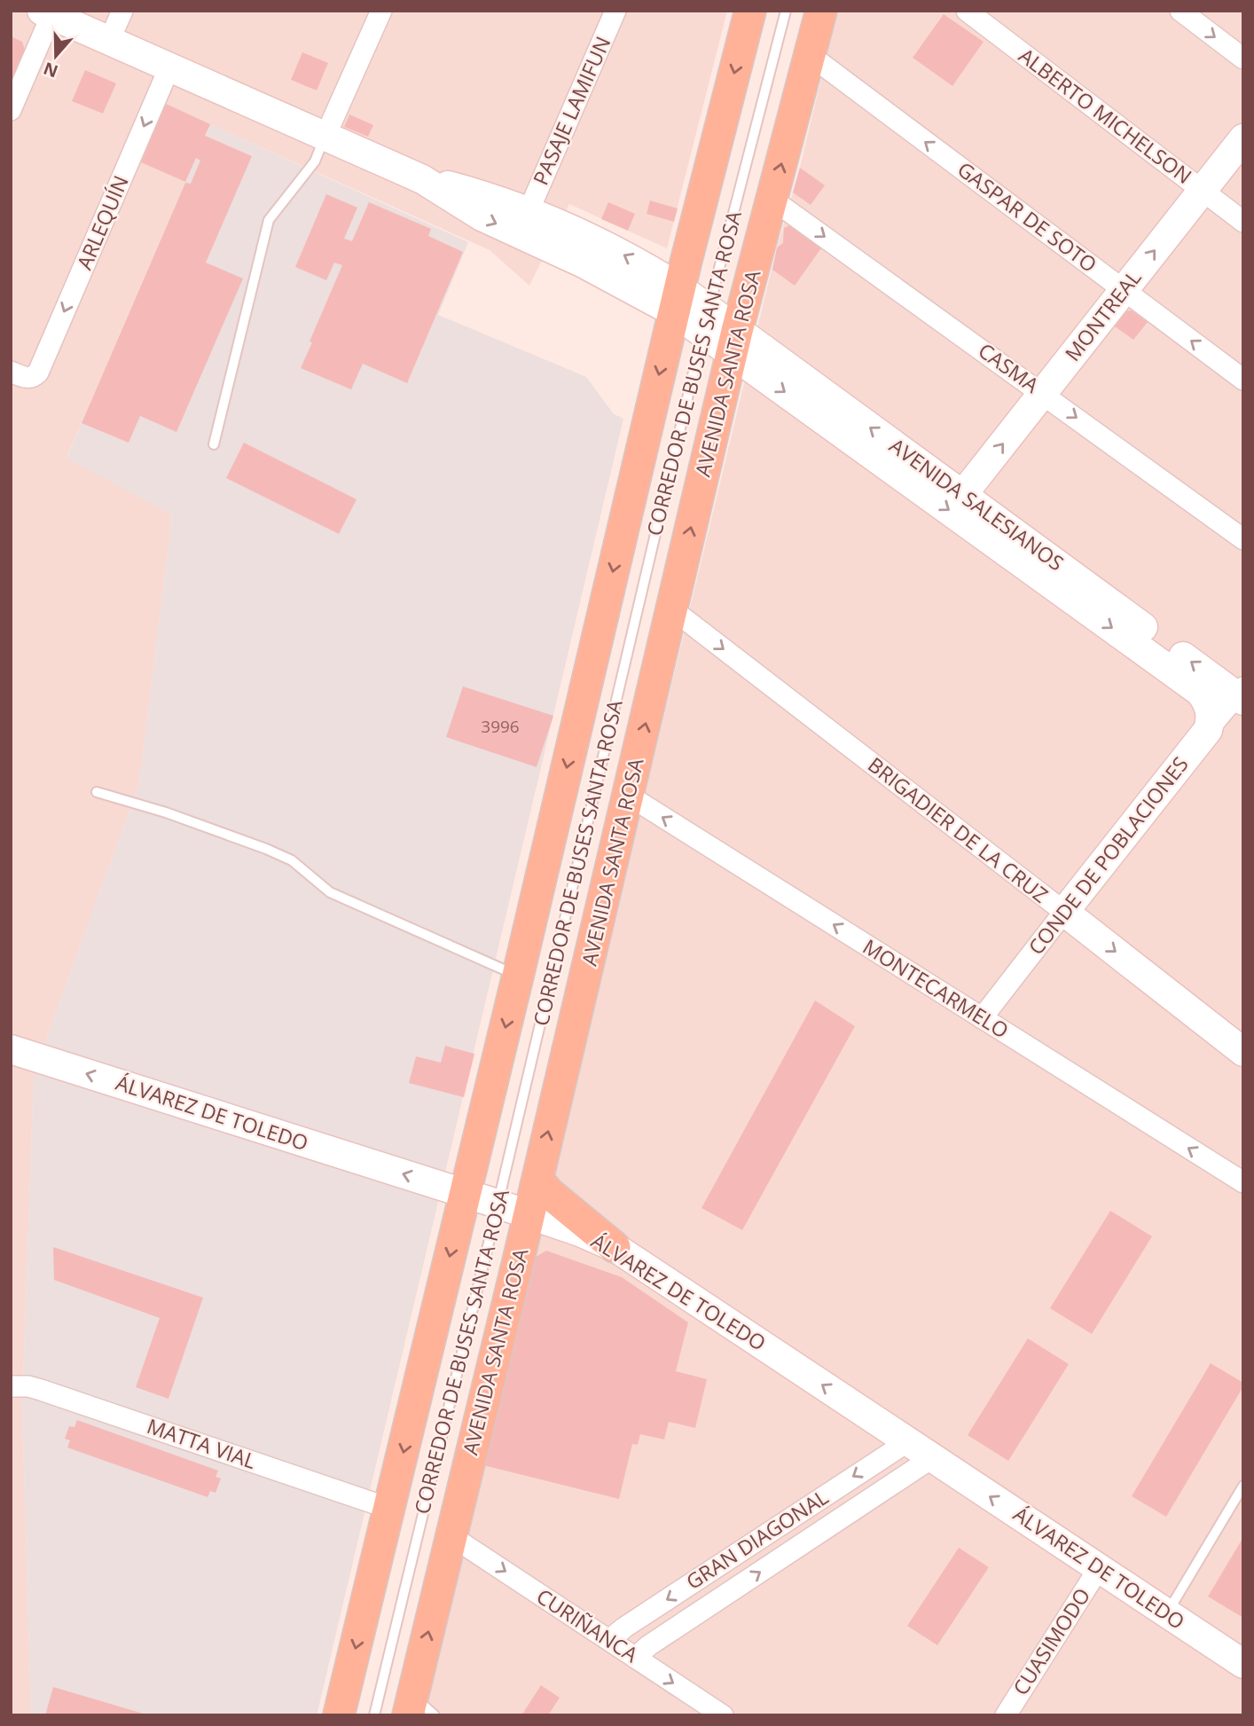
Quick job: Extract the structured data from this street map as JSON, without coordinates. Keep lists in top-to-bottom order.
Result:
{
  "streets": {
    "main road": [
      "MONTREAL",
      "AVENIDA SANTA ROSA",
      "AVENIDA SALESIANOS",
      "BRIGADIER DE LA CRUZ",
      "CONDE DE POBLACIONES",
      "ÁLVAREZ DE TOLEDO"
    ],
    "street": [
      "PASAJE LAMIFUN",
      "ALBERTO MICHELSON",
      "GASPAR DE SOTO",
      "ARLEQUÍN",
      "CASMA",
      "MONTECARMELO",
      "MATTA VIAL",
      "GRAN DIAGONAL",
      "CURIÑANCA",
      "CUASIMODO"
    ],
    "lane": ["CORREDOR DE BUSES SANTA ROSA"]
  },
  "crossings": [
    ["ALBERTO MICHELSON", "MONTREAL"],
    ["GASPAR DE SOTO", "MONTREAL"],
    ["GASPAR DE SOTO", "AVENIDA SANTA ROSA"],
    ["MONTREAL", "CASMA"],
    ["MONTREAL", "AVENIDA SALESIANOS"],
    ["CASMA", "AVENIDA SANTA ROSA"],
    ["CORREDOR DE BUSES SANTA ROSA", "AVENIDA SALESIANOS"],
    ["CORREDOR DE BUSES SANTA ROSA", "ÁLVAREZ DE TOLEDO"],
    ["AVENIDA SANTA ROSA", "AVENIDA SALESIANOS"],
    ["AVENIDA SANTA ROSA", "BRIGADIER DE LA CRUZ"],
    ["AVENIDA SANTA ROSA", "MONTECARMELO"],
    ["AVENIDA SANTA ROSA", "ÁLVAREZ DE TOLEDO"],
    ["AVENIDA SANTA ROSA", "CURIÑANCA"],
    ["AVENIDA SALESIANOS", "CONDE DE POBLACIONES"],
    ["BRIGADIER DE LA CRUZ", "CONDE DE POBLACIONES"],
    ["CONDE DE POBLACIONES", "MONTECARMELO"],
    ["ÁLVAREZ DE TOLEDO", "GRAN DIAGONAL"],
    ["ÁLVAREZ DE TOLEDO", "CUASIMODO"],
    ["GRAN DIAGONAL", "CURIÑANCA"]
  ],
  "one_way": [
    "GASPAR DE SOTO",
    "ARLEQUÍN",
    "MONTREAL",
    "CASMA",
    "BRIGADIER DE LA CRUZ",
    "MONTECARMELO",
    "ÁLVAREZ DE TOLEDO",
    "CURIÑANCA"
  ],
  "house_numbers": ["3996"],
  "north": "bottom"
}
